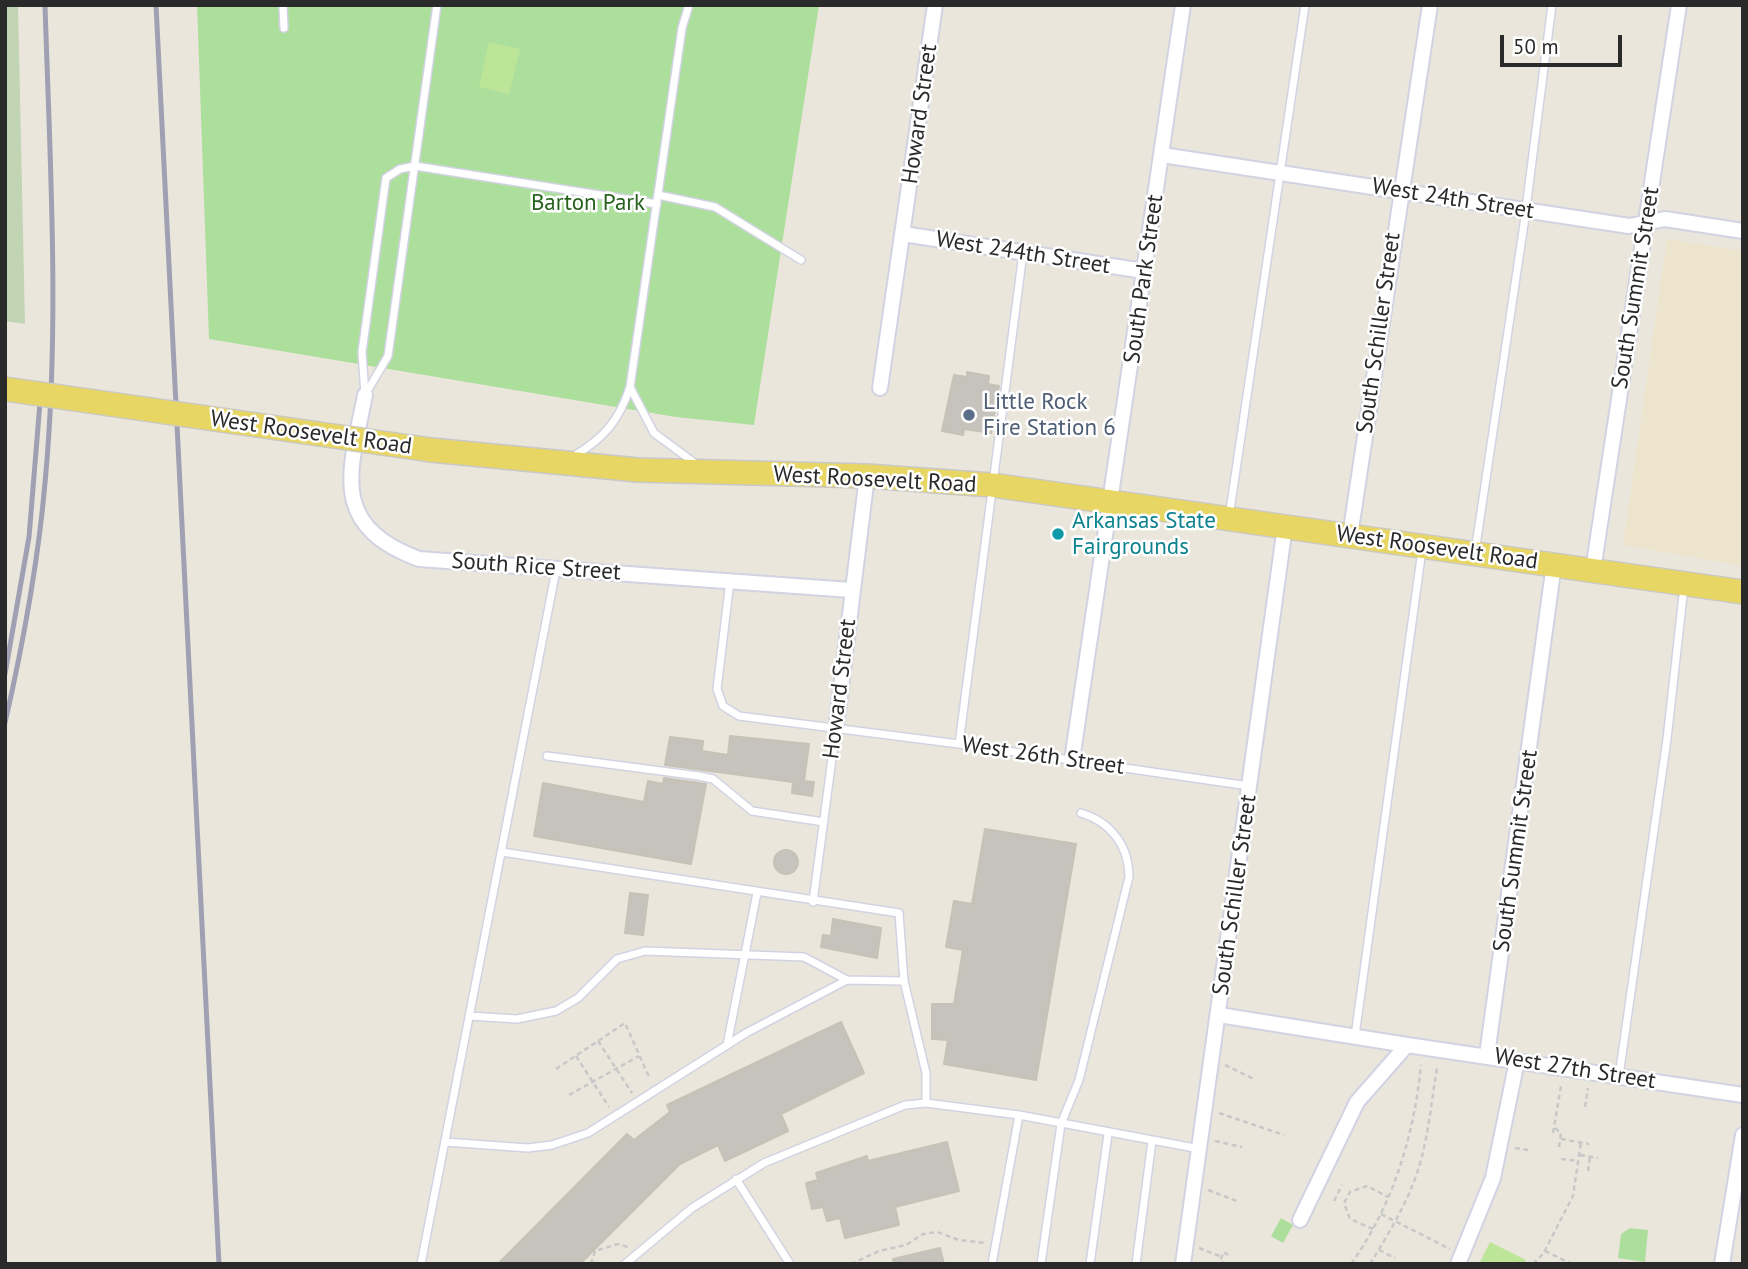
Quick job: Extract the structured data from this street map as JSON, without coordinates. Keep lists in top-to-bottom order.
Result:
{
  "streets": {
    "main road": ["West Roosevelt Road"],
    "street": [
      "Howard Street",
      "West 24th Street",
      "West 244th Street",
      "South Park Street",
      "South Summit Street",
      "South Schiller Street",
      "South Rice Street",
      "West 27th Street"
    ],
    "lane": ["West 26th Street"]
  },
  "crossings": [
    ["Howard Street", "West 244th Street"],
    ["Howard Street", "West Roosevelt Road"],
    ["Howard Street", "South Rice Street"],
    ["Howard Street", "West 26th Street"],
    ["West 24th Street", "South Park Street"],
    ["West 24th Street", "South Summit Street"],
    ["West 24th Street", "South Schiller Street"],
    ["West 244th Street", "South Park Street"],
    ["South Park Street", "West Roosevelt Road"],
    ["South Park Street", "West 26th Street"],
    ["South Summit Street", "West Roosevelt Road"],
    ["South Summit Street", "West 27th Street"],
    ["South Schiller Street", "West Roosevelt Road"],
    ["South Schiller Street", "West 26th Street"],
    ["South Schiller Street", "West 27th Street"],
    ["South Rice Street", "West 26th Street"]
  ],
  "parks": ["Barton Park"],
  "places": ["Little Rock Fire Station 6", "Arkansas State Fairgrounds"],
  "scale_bar": "50 m"
}
